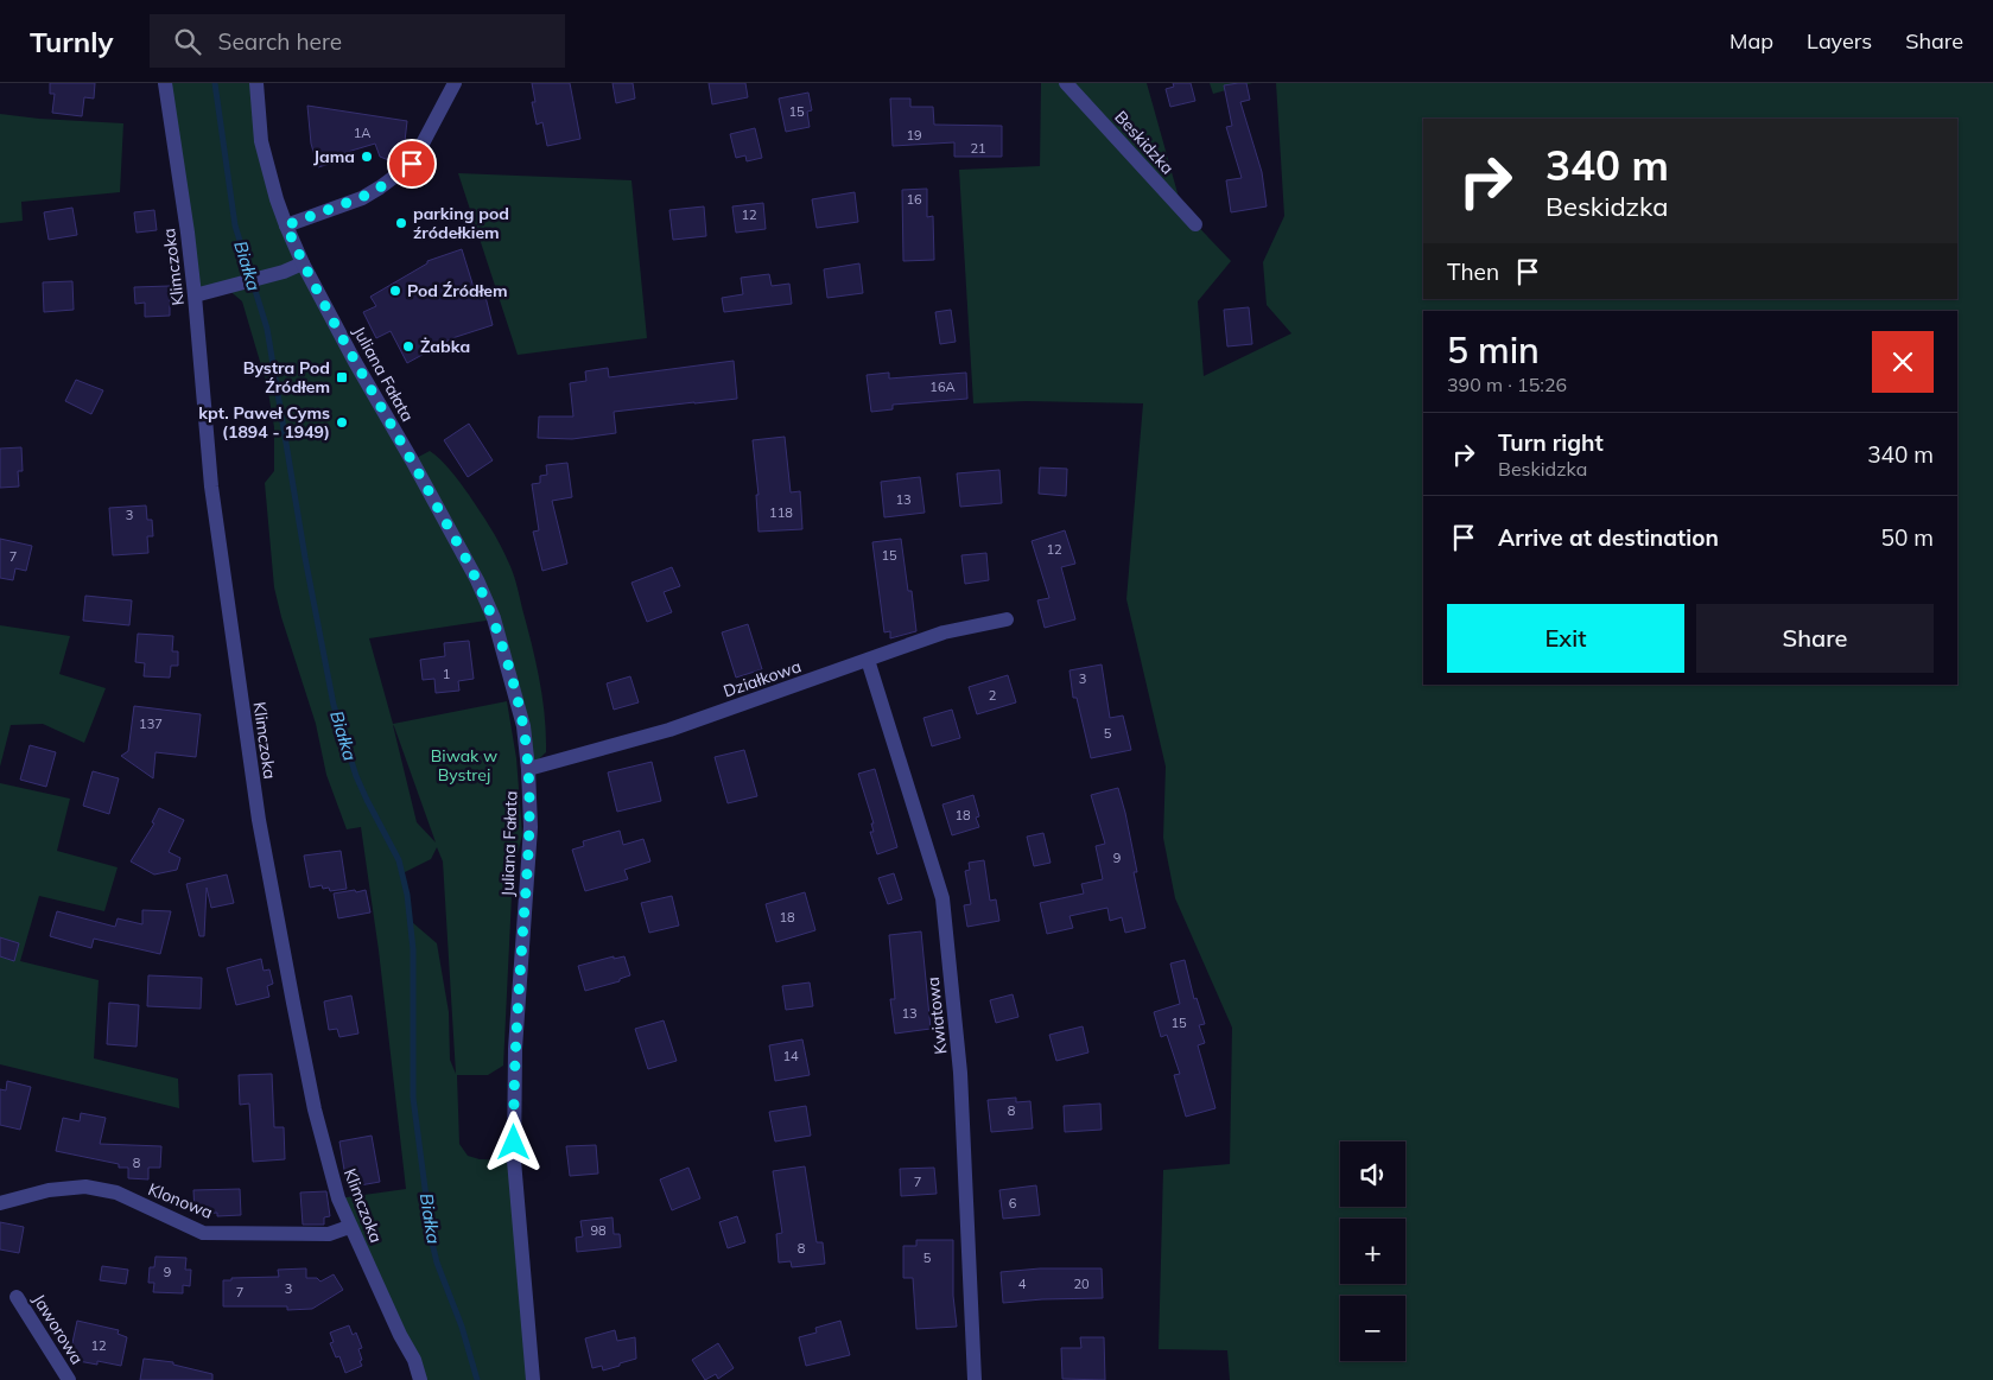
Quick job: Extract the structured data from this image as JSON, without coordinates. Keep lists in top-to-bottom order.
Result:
{
  "streets": {
    "street": [
      "Beskidzka",
      "Klimczoka",
      "Juliana Fałata",
      "Działkowa",
      "Kwiatowa",
      "Klonowa",
      "Jaworowa"
    ]
  },
  "crossings": [
    ["Klimczoka", "Klonowa"],
    ["Juliana Fałata", "Działkowa"],
    ["Działkowa", "Kwiatowa"]
  ],
  "water": ["Białka"],
  "parks": ["Biwak w Bystrej"],
  "places": {
    "other": [
      "Jama",
      "parking pod źródełkiem",
      "Pod Źródłem",
      "Żabka",
      "kpt. Paweł Cyms (1894 - 1949)"
    ],
    "transit": ["Bystra Pod Źródłem"]
  },
  "house_numbers": [
    "15",
    "1A",
    "19",
    "21",
    "16",
    "12",
    "16A",
    "13",
    "118",
    "3",
    "12",
    "15",
    "7",
    "1",
    "3",
    "2",
    "137",
    "5",
    "18",
    "9",
    "18",
    "13",
    "15",
    "14",
    "8",
    "8",
    "7",
    "6",
    "98",
    "8",
    "5",
    "9",
    "4",
    "20",
    "3",
    "7",
    "12"
  ],
  "page": {
    "header": "Turnly",
    "search": "Search here",
    "nav": ["Map", "Layers", "Share"],
    "turn": ["340 m", "Beskidzka"],
    "then": "Then",
    "heading": ["5 min", "390 m · 15:26"],
    "list": [
      {
        "name": "Turn right",
        "note": "Beskidzka",
        "value": "340 m"
      },
      {
        "name": "Arrive at destination",
        "value": "50 m"
      }
    ],
    "buttons": ["Exit", "Share"],
    "map_buttons": ["+", "−"]
  }
}
